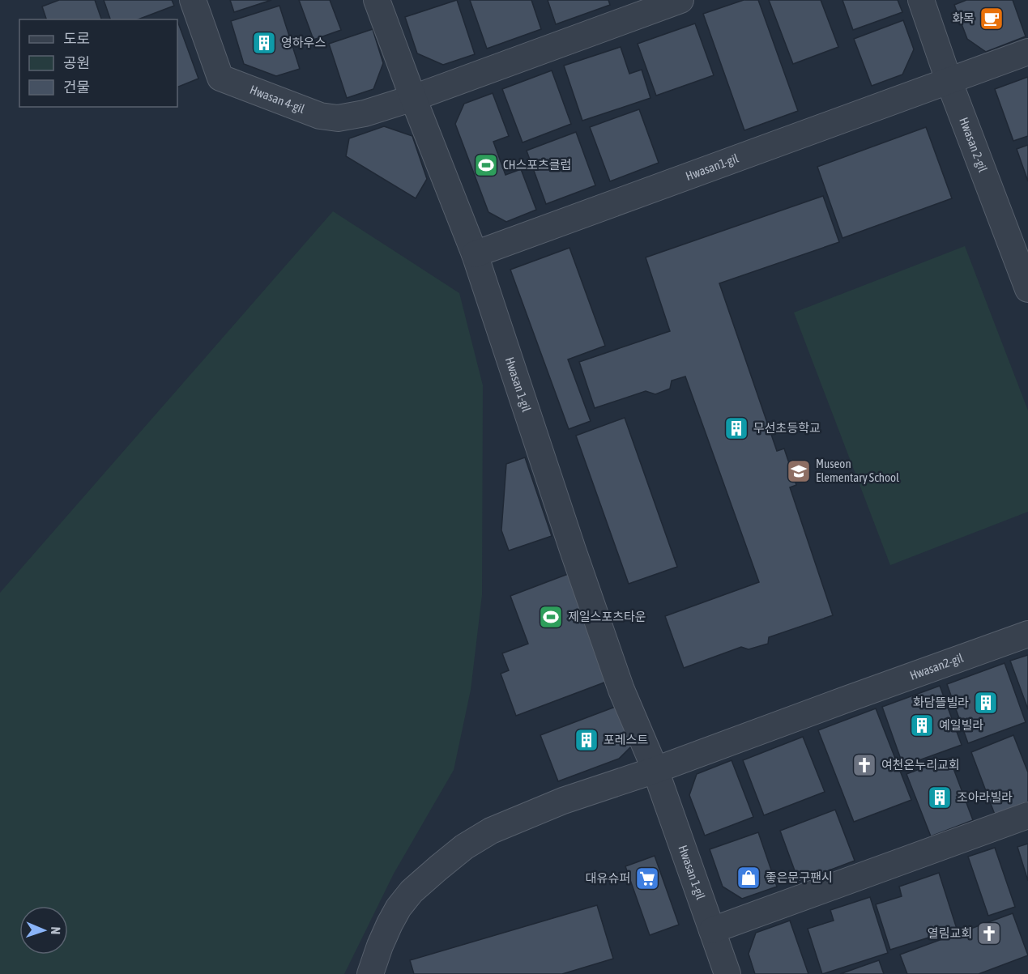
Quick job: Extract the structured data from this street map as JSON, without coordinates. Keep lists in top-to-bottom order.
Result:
{
  "streets": {
    "street": [
      "Hwasan 4-gil",
      "Hwasan 2-gil",
      "Hwasan1-gil",
      "Hwasan 1-gil",
      "Hwasan2-gil"
    ]
  },
  "crossings": [
    ["Hwasan 4-gil", "Hwasan 1-gil"],
    ["Hwasan 2-gil", "Hwasan1-gil"],
    ["Hwasan1-gil", "Hwasan 1-gil"],
    ["Hwasan 1-gil", "Hwasan2-gil"]
  ],
  "places": {
    "cafe": ["화목"],
    "building": [
      "영하우스",
      "무선초등학교",
      "화담뜰빌라",
      "예일빌라",
      "포레스트",
      "조아라빌라"
    ],
    "sports": ["CH스포츠클럽", "제일스포츠타운"],
    "school or university": ["Museon Elementary School"],
    "church": ["여천온누리교회", "열림교회"],
    "shop": ["좋은문구팬시"],
    "supermarket": ["대유슈퍼"]
  },
  "legend": ["도로", "공원", "건물"],
  "north": "right"
}
